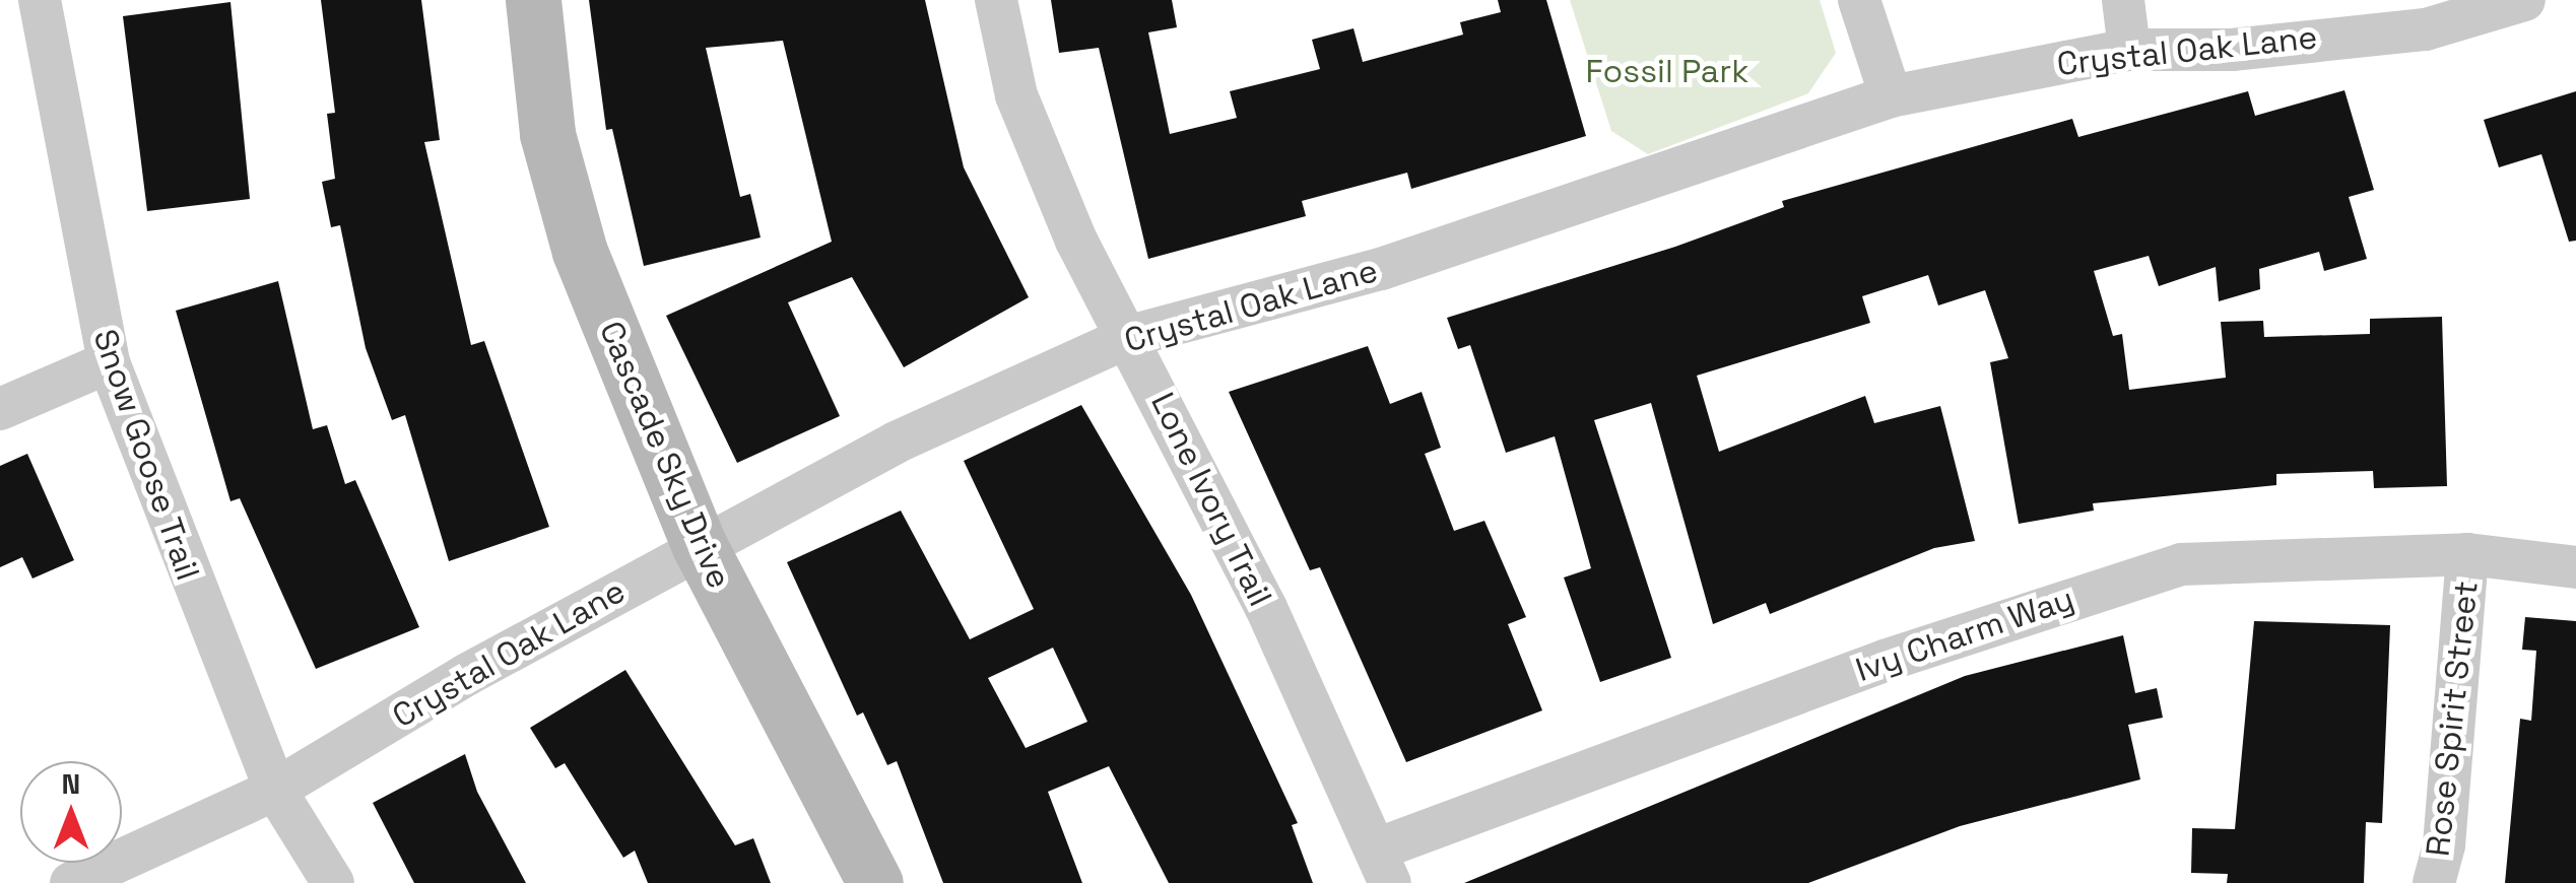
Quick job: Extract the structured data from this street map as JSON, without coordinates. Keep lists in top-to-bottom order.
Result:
{
  "streets": {
    "street": [
      "Crystal Oak Lane",
      "Snow Goose Trail",
      "Cascade Sky Drive",
      "Lone Ivory Trail",
      "Ivy Charm Way",
      "Rose Spirit Street"
    ]
  },
  "crossings": [
    ["Crystal Oak Lane", "Snow Goose Trail"],
    ["Crystal Oak Lane", "Cascade Sky Drive"],
    ["Crystal Oak Lane", "Lone Ivory Trail"],
    ["Lone Ivory Trail", "Ivy Charm Way"],
    ["Ivy Charm Way", "Rose Spirit Street"]
  ],
  "parks": ["Fossil Park"],
  "north": "top"
}
